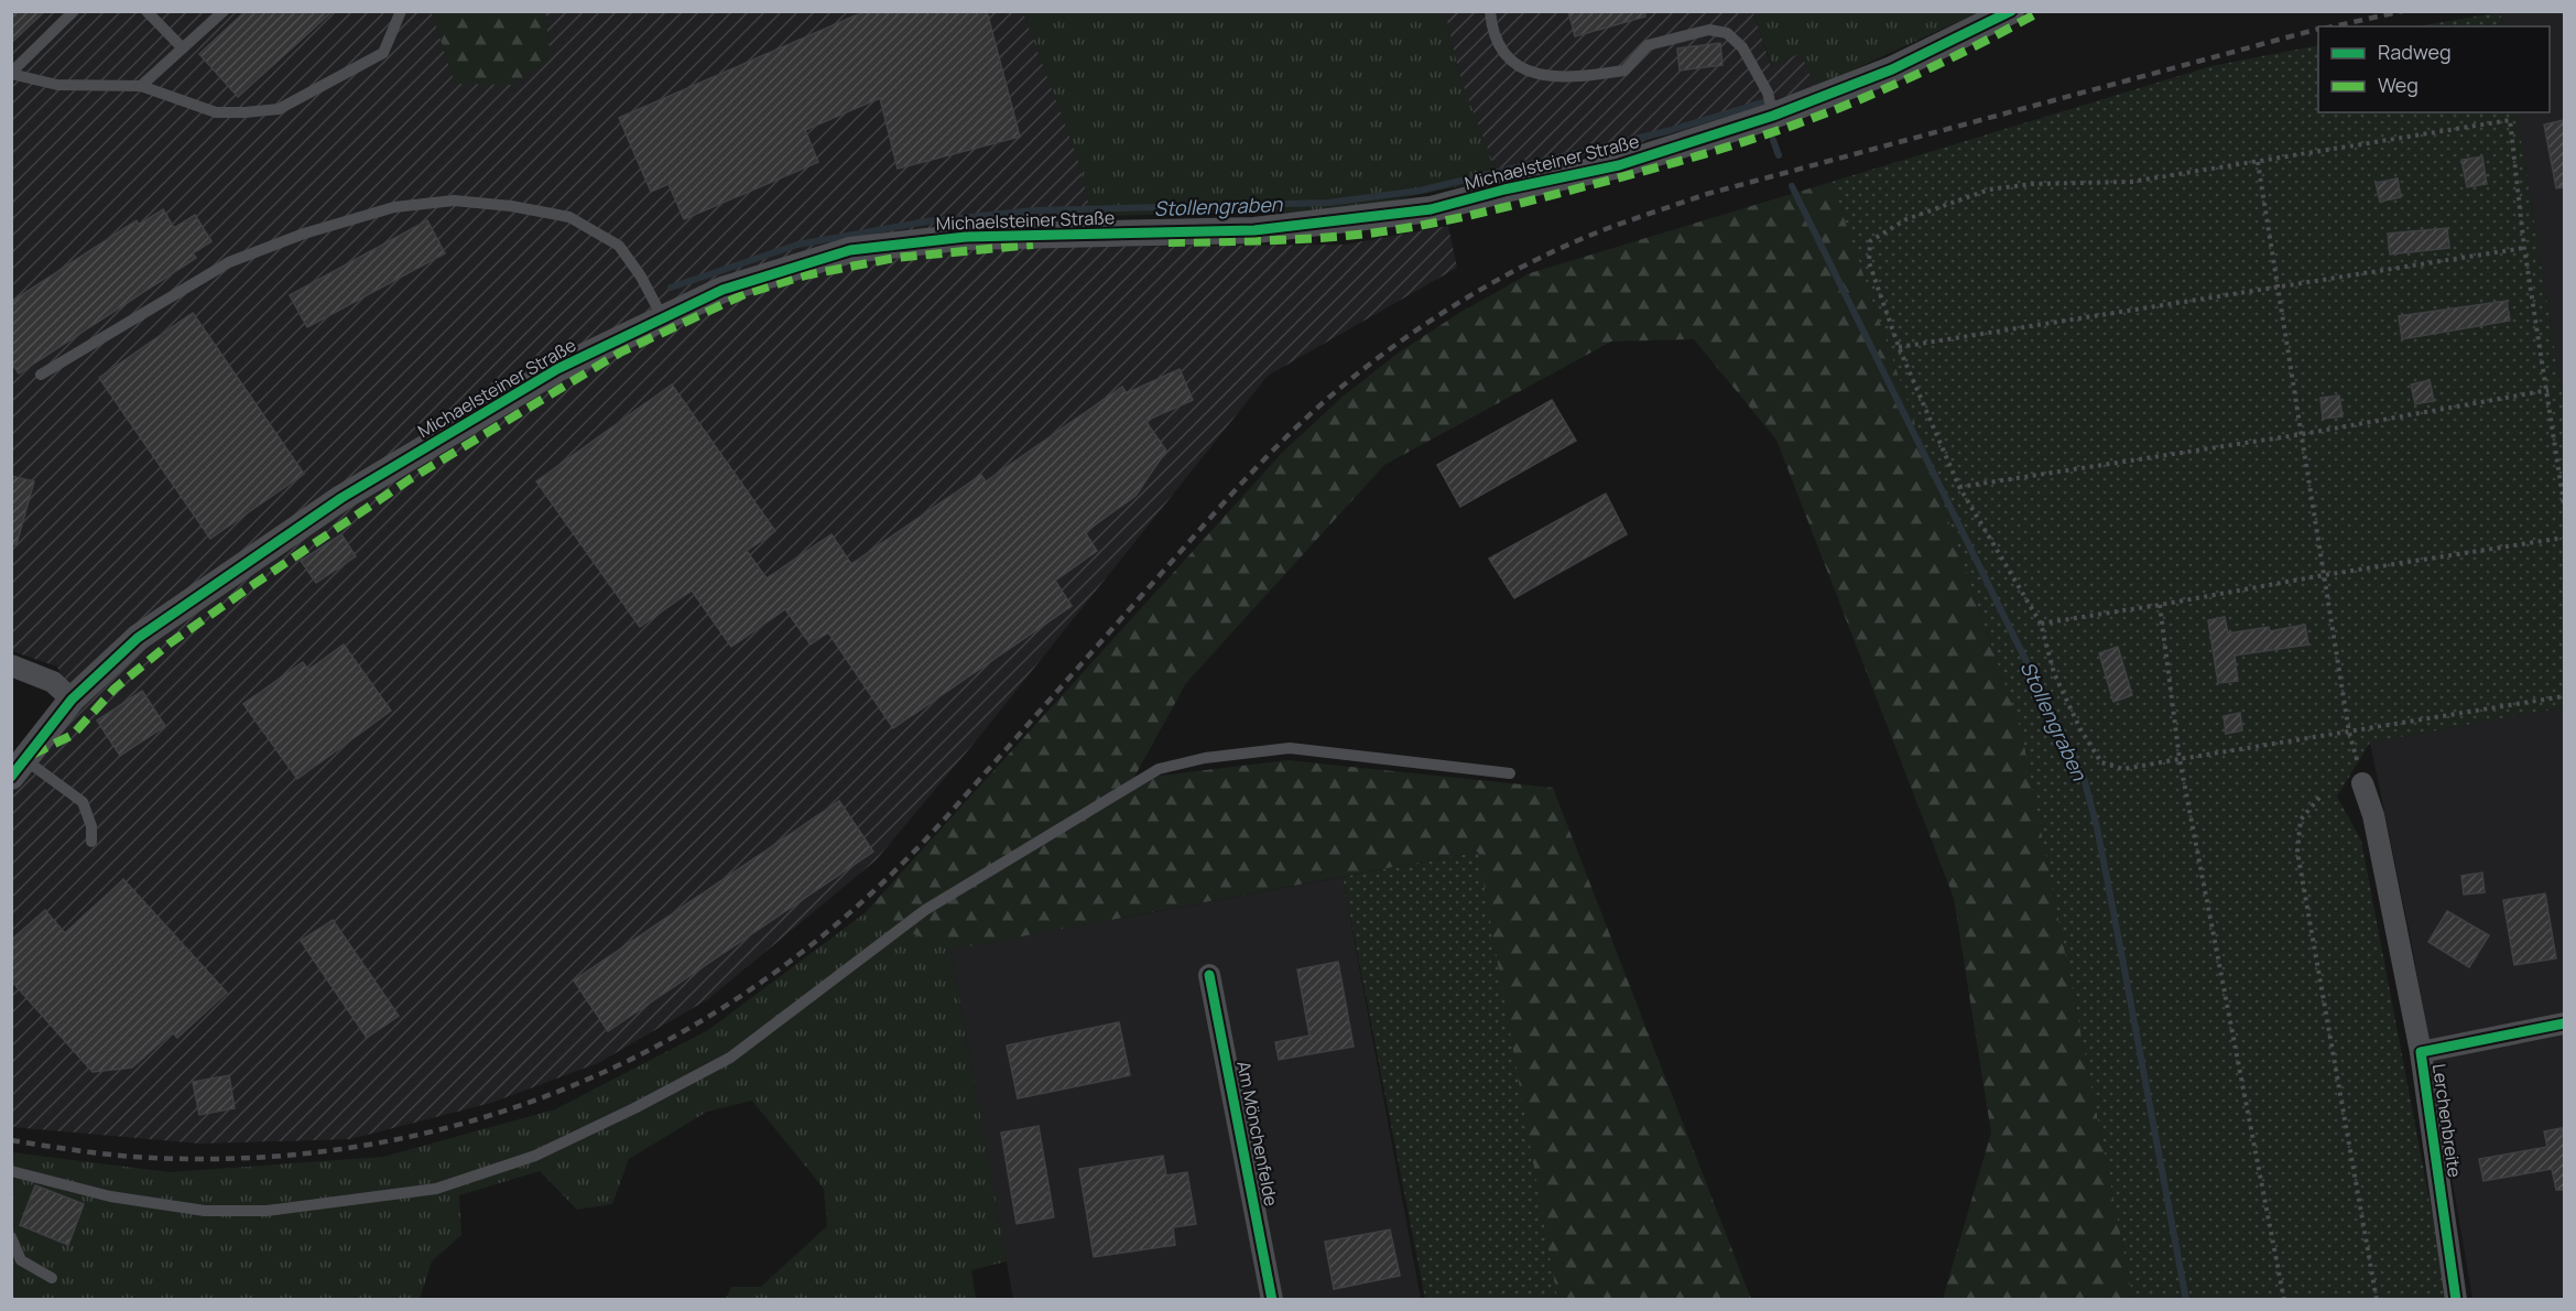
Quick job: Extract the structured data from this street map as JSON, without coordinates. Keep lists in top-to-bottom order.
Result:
{
  "streets": {
    "street": ["Michaelsteiner Straße", "Lerchenbreite", "Am Mönchenfelde"]
  },
  "water": ["Stollengraben"],
  "legend": ["Radweg", "Weg"]
}
